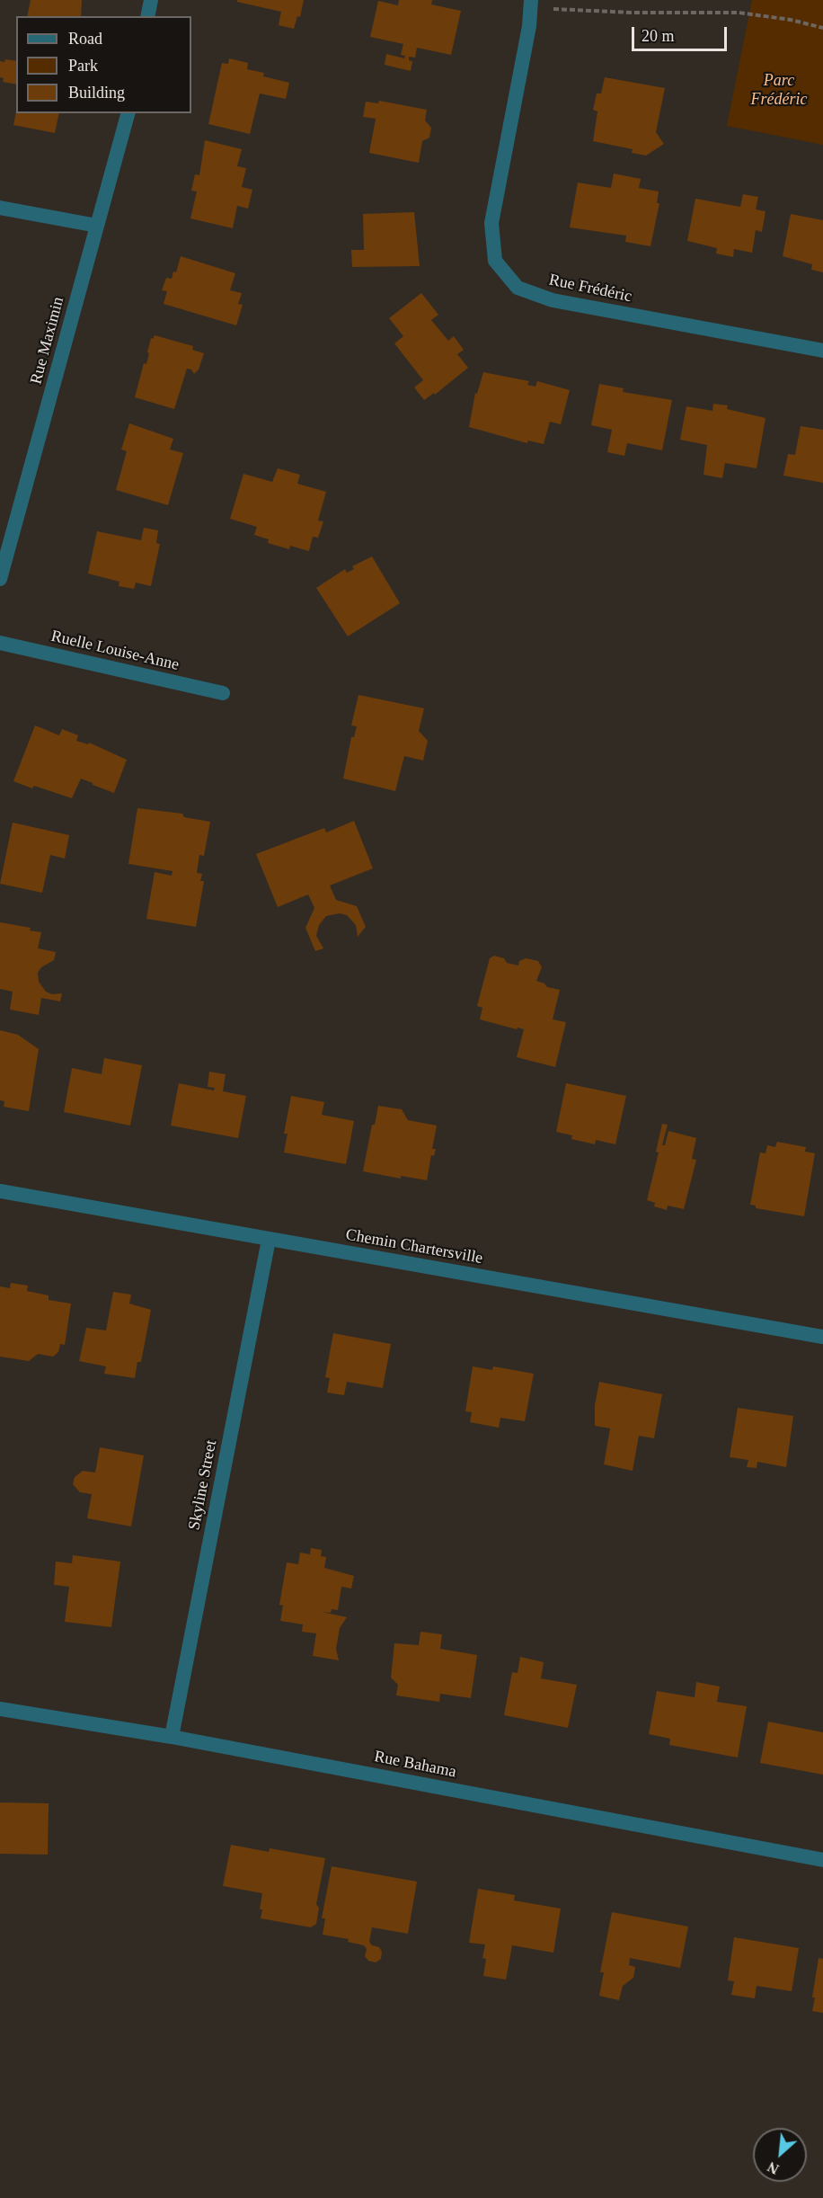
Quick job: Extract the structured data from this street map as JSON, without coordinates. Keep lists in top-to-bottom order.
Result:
{
  "streets": {
    "street": [
      "Rue Frédéric",
      "Rue Maximin",
      "Ruelle Louise-Anne",
      "Chemin Chartersville",
      "Skyline Street",
      "Rue Bahama"
    ]
  },
  "crossings": [
    ["Chemin Chartersville", "Skyline Street"],
    ["Skyline Street", "Rue Bahama"]
  ],
  "parks": ["Parc Frédéric"],
  "legend": ["Road", "Park", "Building"],
  "scale_bar": "20 m",
  "north": "bottom left"
}
